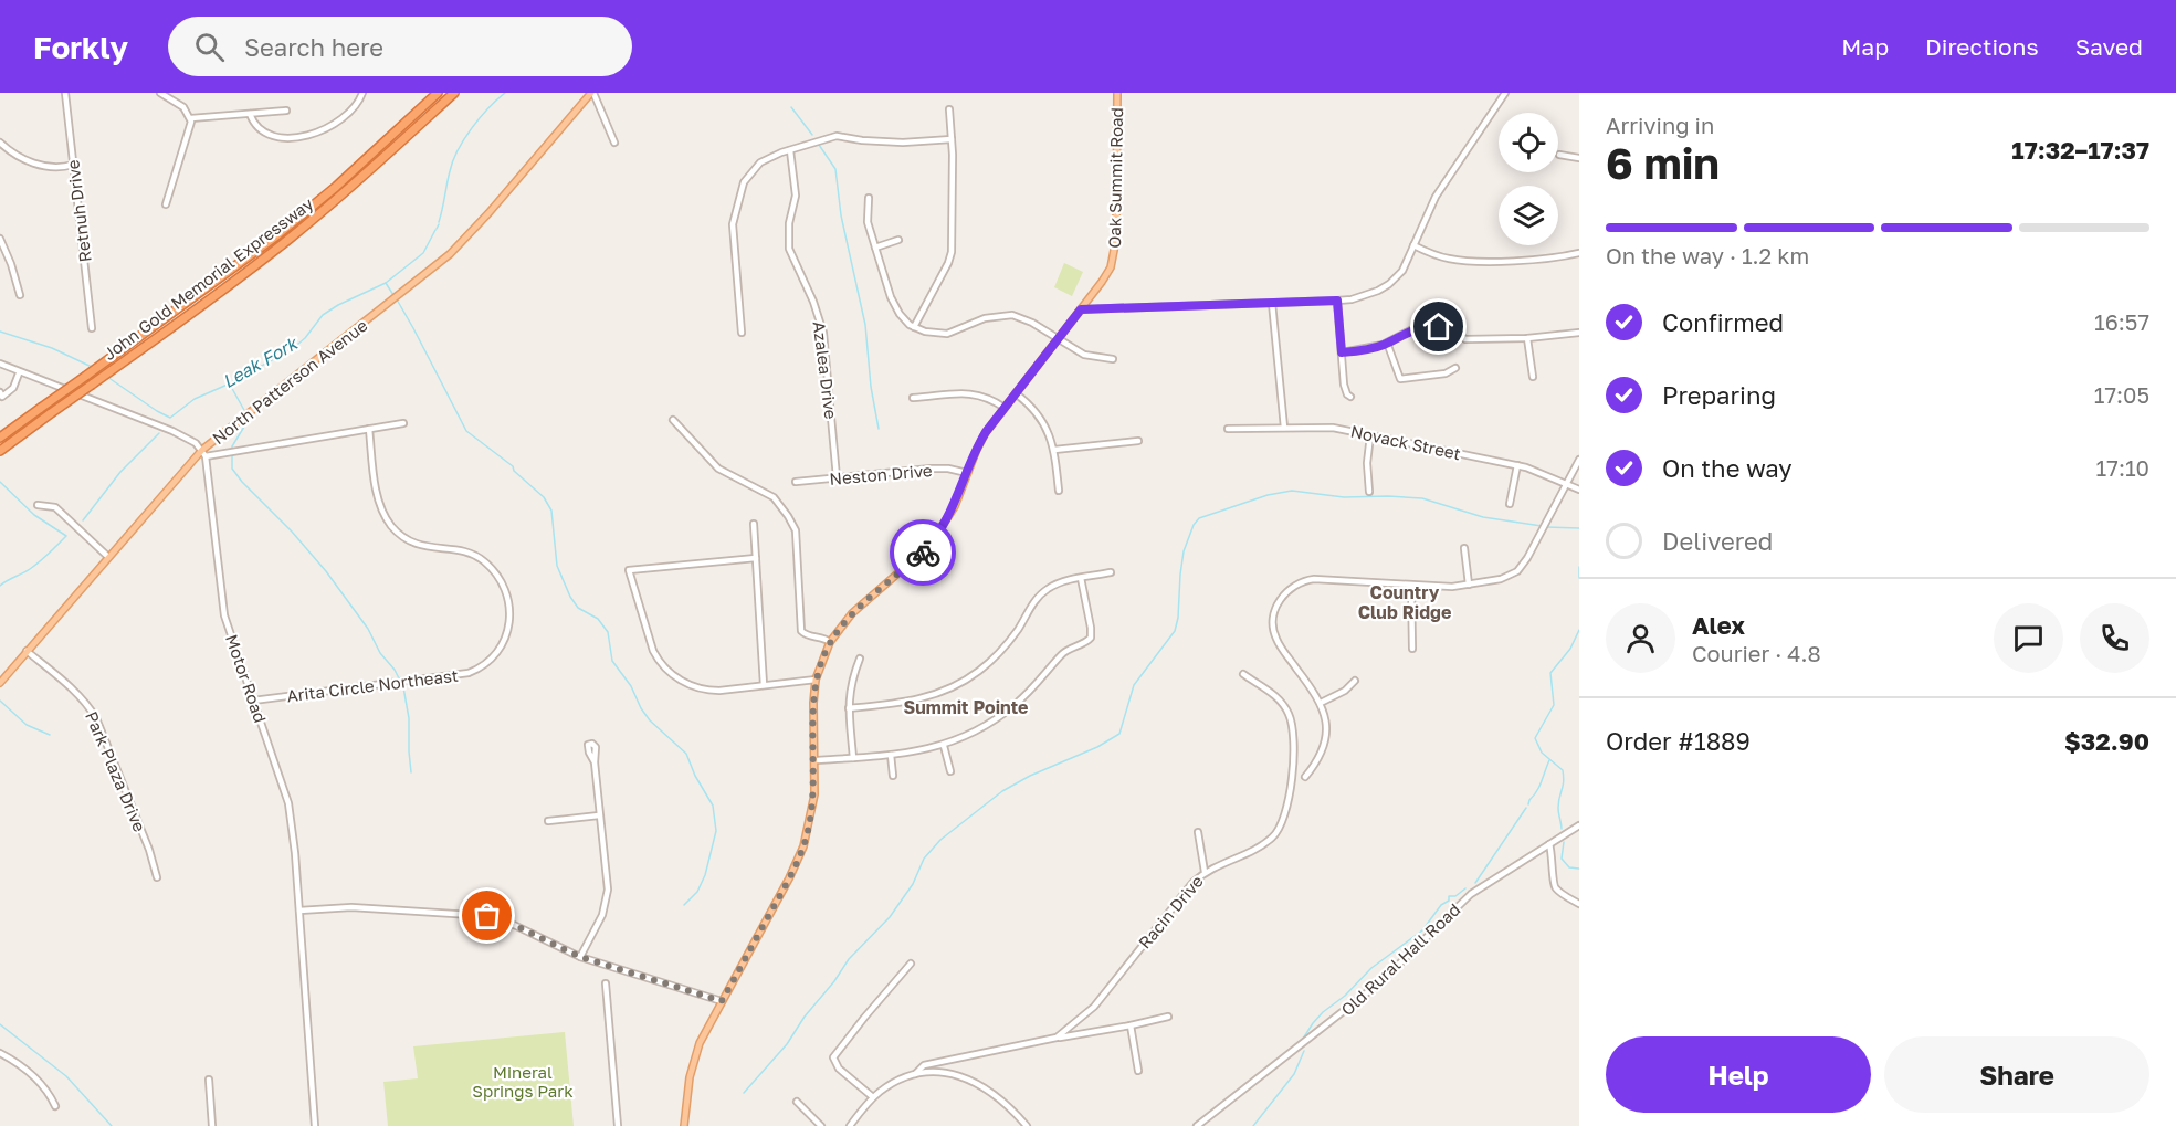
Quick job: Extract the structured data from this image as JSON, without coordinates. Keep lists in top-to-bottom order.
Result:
{
  "streets": {
    "highway": ["John Gold Memorial Expressway"],
    "main road": ["Oak Summit Road", "North Patterson Avenue"],
    "street": [
      "Retnuh Drive",
      "Azalea Drive",
      "Novack Street",
      "Neston Drive",
      "Motor Road",
      "Arita Circle Northeast",
      "Park Plaza Drive",
      "Racin Drive",
      "Old Rural Hall Road"
    ]
  },
  "crossings": [
    ["Oak Summit Road", "Neston Drive"],
    ["Azalea Drive", "Neston Drive"],
    ["North Patterson Avenue", "Motor Road"],
    ["North Patterson Avenue", "Park Plaza Drive"],
    ["Motor Road", "Arita Circle Northeast"]
  ],
  "districts": ["Country Club Ridge", "Summit Pointe"],
  "water": ["Leak Fork"],
  "parks": ["Mineral Springs Park"],
  "page": {
    "header": "Forkly",
    "search": "Search here",
    "nav": ["Map", "Directions", "Saved"],
    "heading": ["6 min", "Arriving in", "17:32–17:37"],
    "panel": [
      "Alex",
      "Courier · 4.8",
      "Order #1889",
      "$32.90"
    ],
    "bar": "On the way · 1.2 km",
    "list": [
      ["Confirmed", "16:57"],
      ["Preparing", "17:05"],
      ["On the way", "17:10"],
      "Delivered"
    ],
    "buttons": ["Help", "Share"]
  }
}
